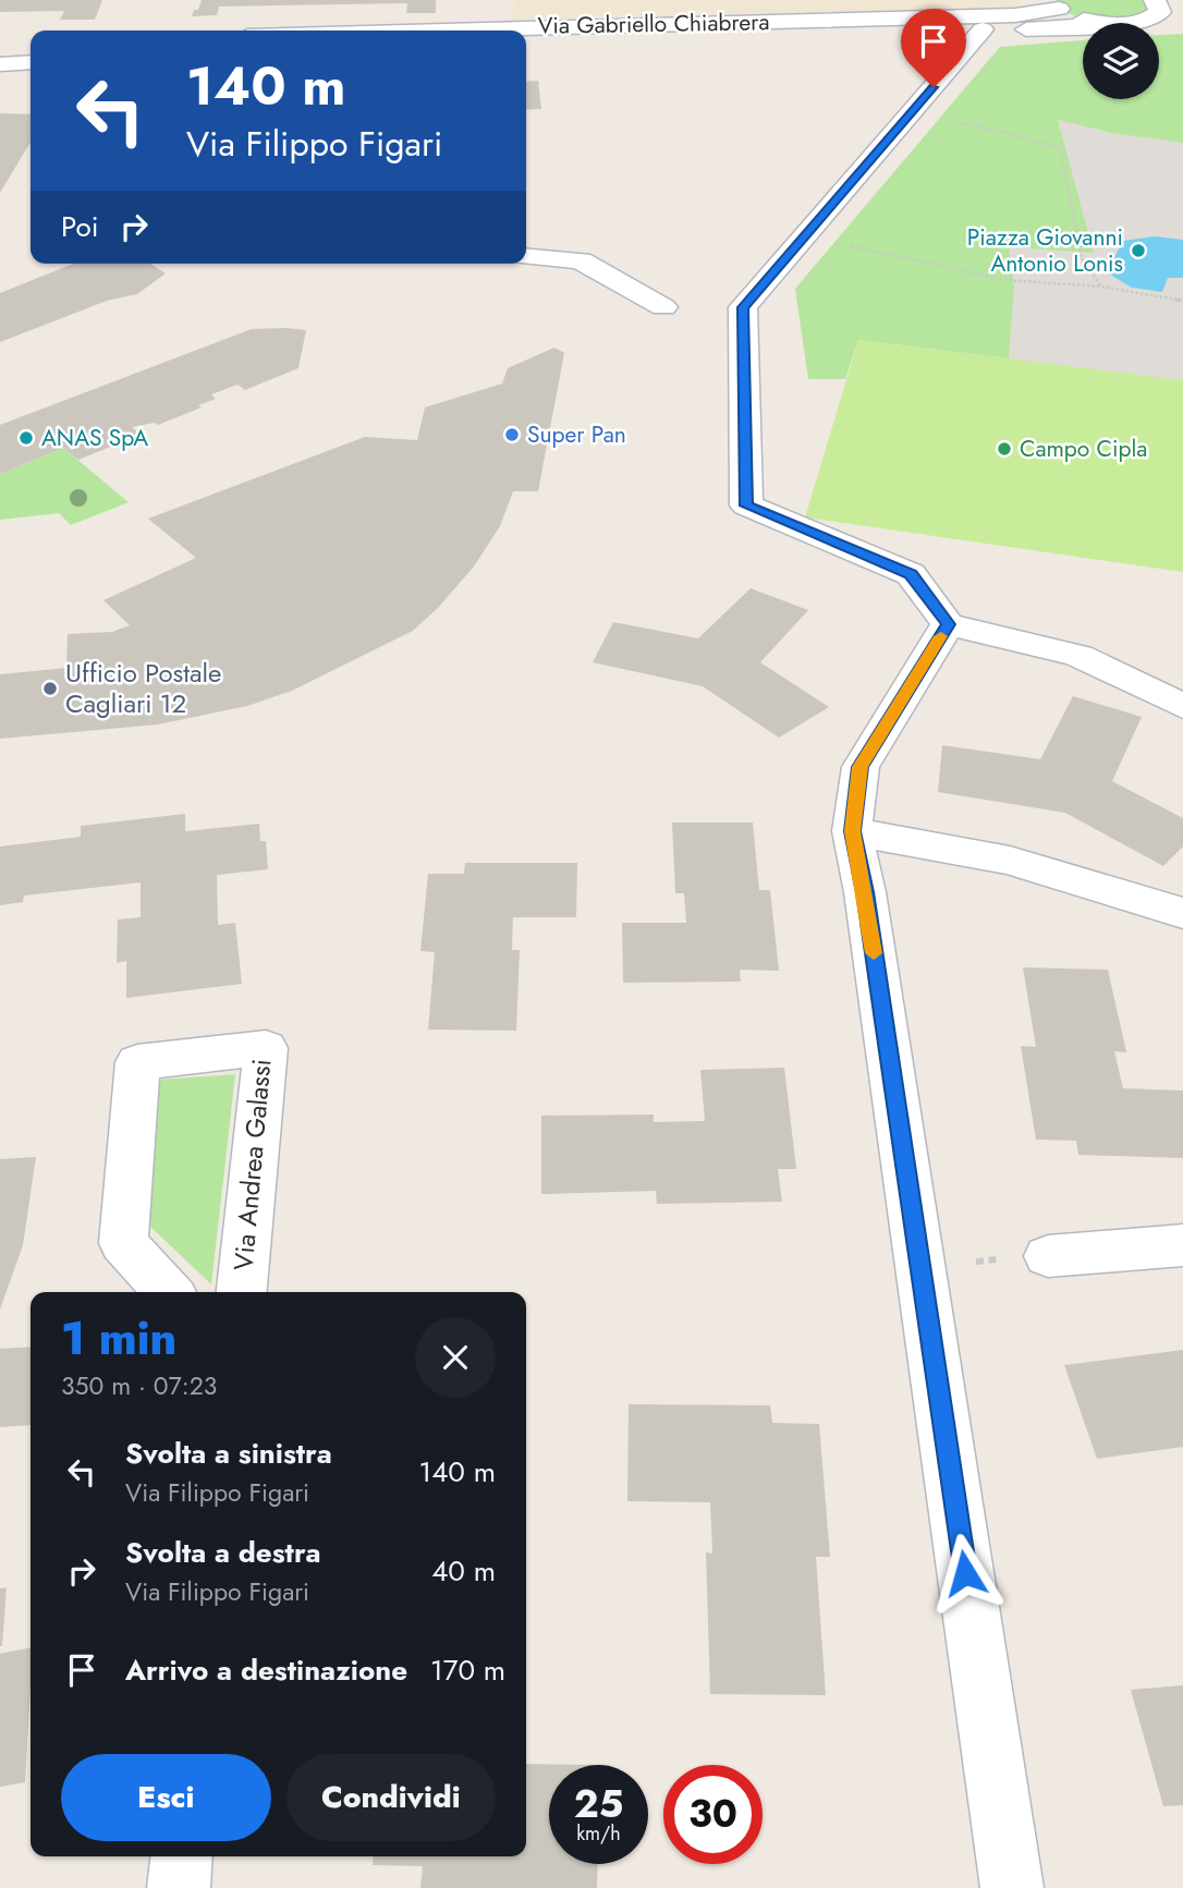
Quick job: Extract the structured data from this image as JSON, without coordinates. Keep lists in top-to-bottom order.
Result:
{
  "streets": {
    "street": ["Via Gabriello Chiabrera", "Via Andrea Galassi"]
  },
  "places": [
    "Piazza Giovanni Antonio Lonis",
    "Super Pan",
    "ANAS SpA",
    "Campo Cipla",
    "Ufficio Postale Cagliari 12"
  ],
  "page": {
    "turn": ["140 m", "Via Filippo Figari"],
    "then": "Poi",
    "heading": ["1 min", "350 m · 07:23"],
    "list": [
      {
        "name": "Svolta a sinistra",
        "note": "Via Filippo Figari",
        "value": "140 m"
      },
      {
        "name": "Svolta a destra",
        "note": "Via Filippo Figari",
        "value": "40 m"
      },
      {
        "name": "Arrivo a destinazione",
        "value": "170 m"
      }
    ],
    "buttons": ["Esci", "Condividi"],
    "speed": "25 km/h",
    "limit": "30"
  }
}
